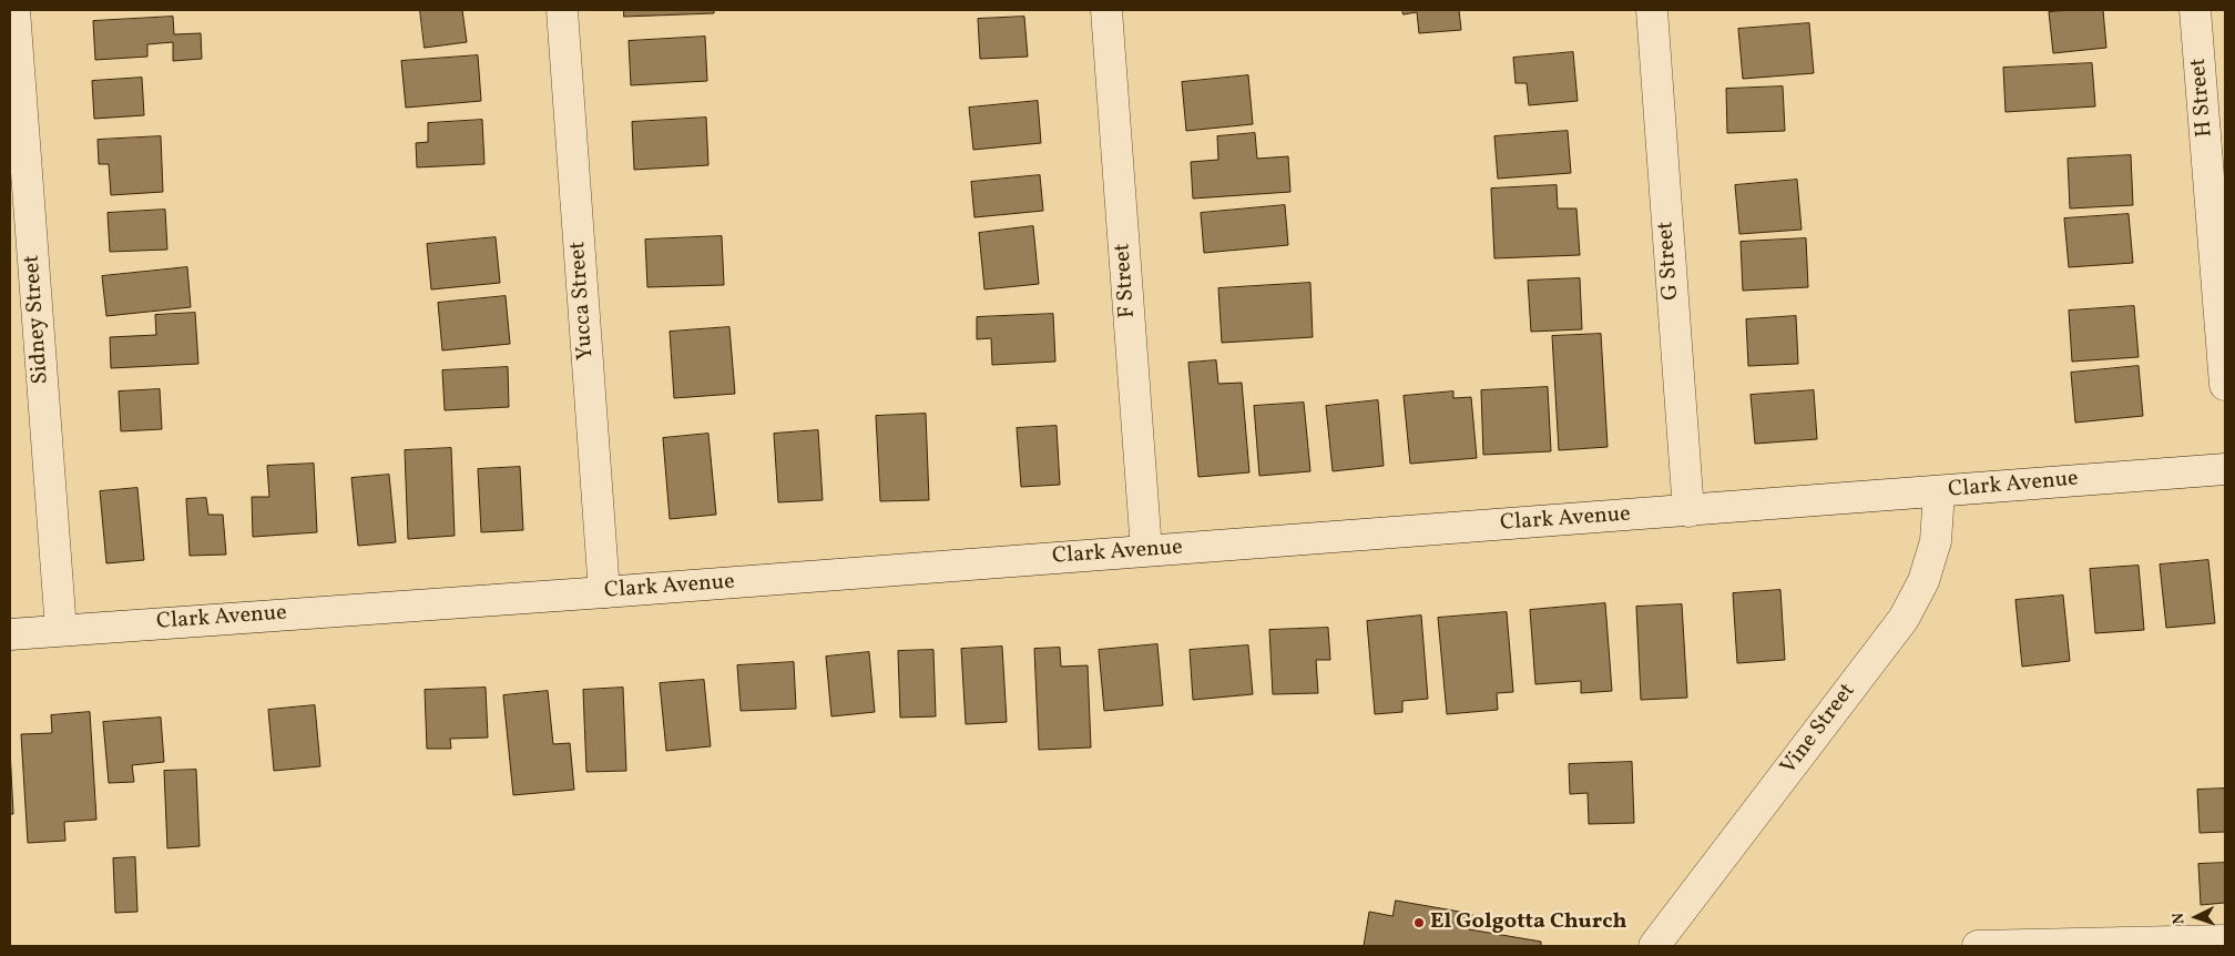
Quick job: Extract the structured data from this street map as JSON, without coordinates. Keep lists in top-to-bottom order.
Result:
{
  "streets": {
    "street": [
      "H Street",
      "G Street",
      "F Street",
      "Yucca Street",
      "Sidney Street",
      "Clark Avenue",
      "Vine Street"
    ]
  },
  "crossings": [
    ["G Street", "Clark Avenue"],
    ["F Street", "Clark Avenue"],
    ["Yucca Street", "Clark Avenue"],
    ["Sidney Street", "Clark Avenue"],
    ["Clark Avenue", "Vine Street"]
  ],
  "places": ["El Golgotta Church"],
  "north": "left"
}
